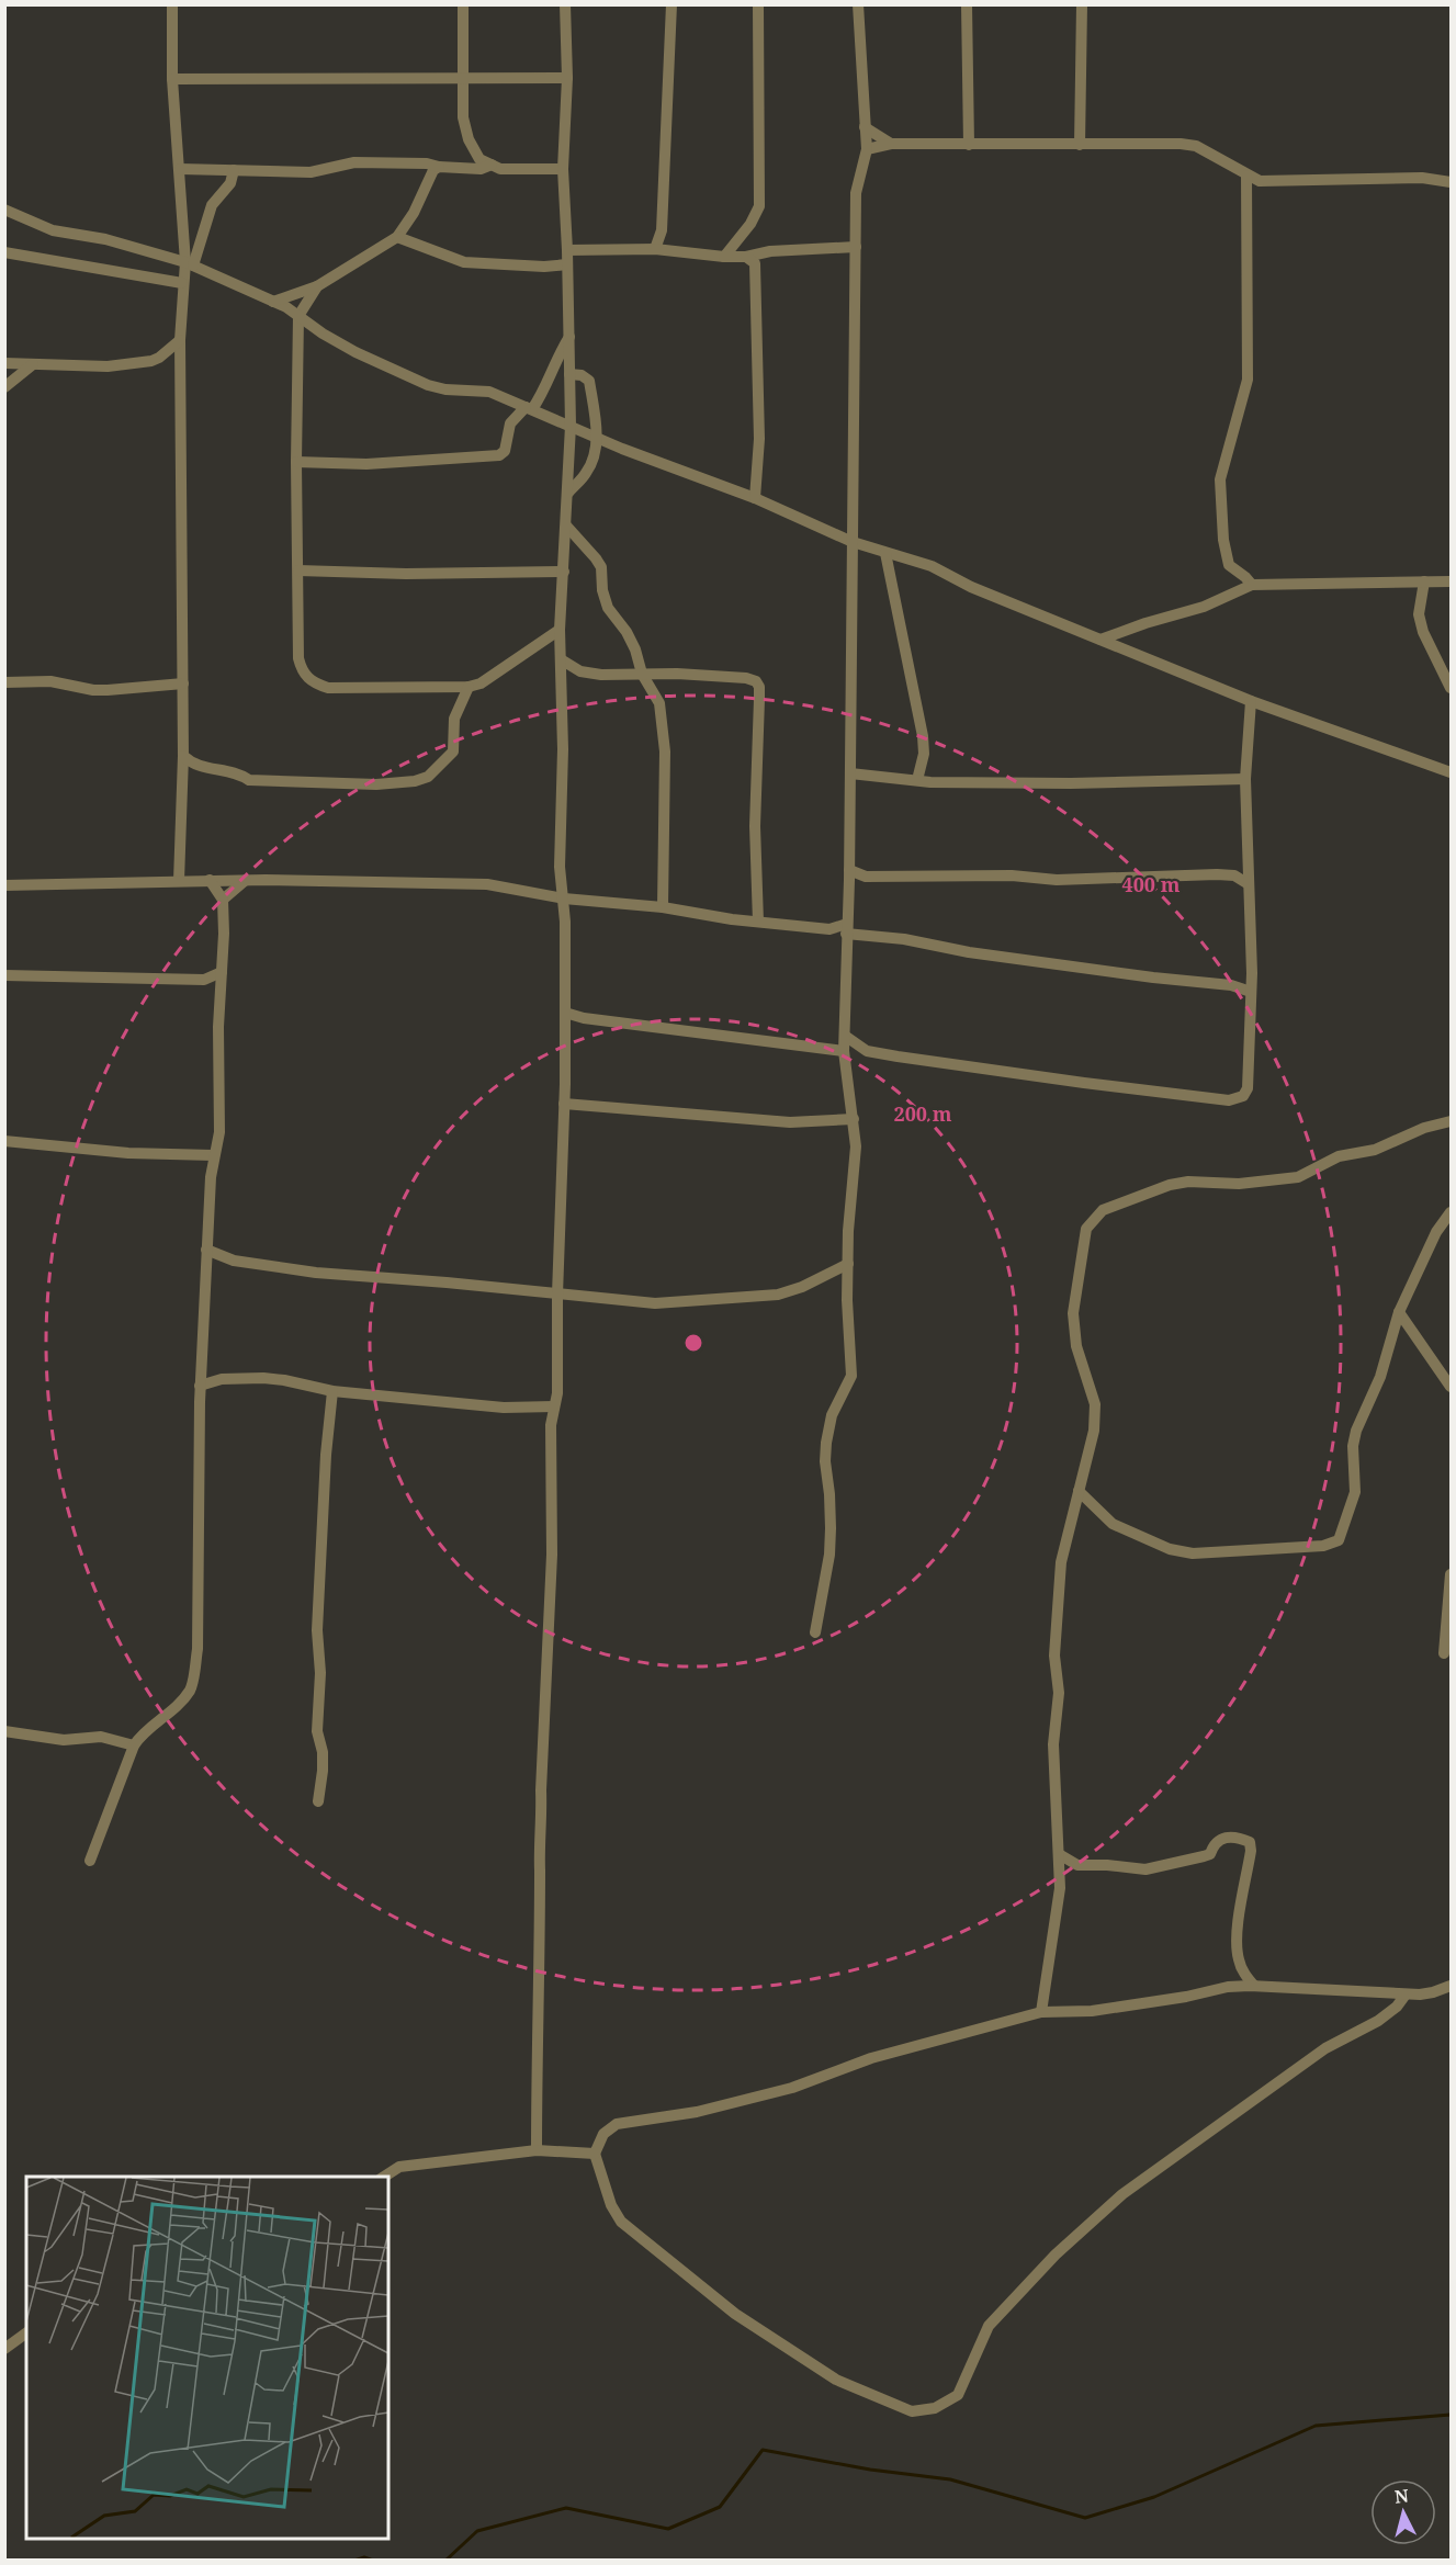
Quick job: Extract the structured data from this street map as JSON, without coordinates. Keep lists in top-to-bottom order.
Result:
{
  "north": "top",
  "rings": ["400 m", "200 m"]
}
